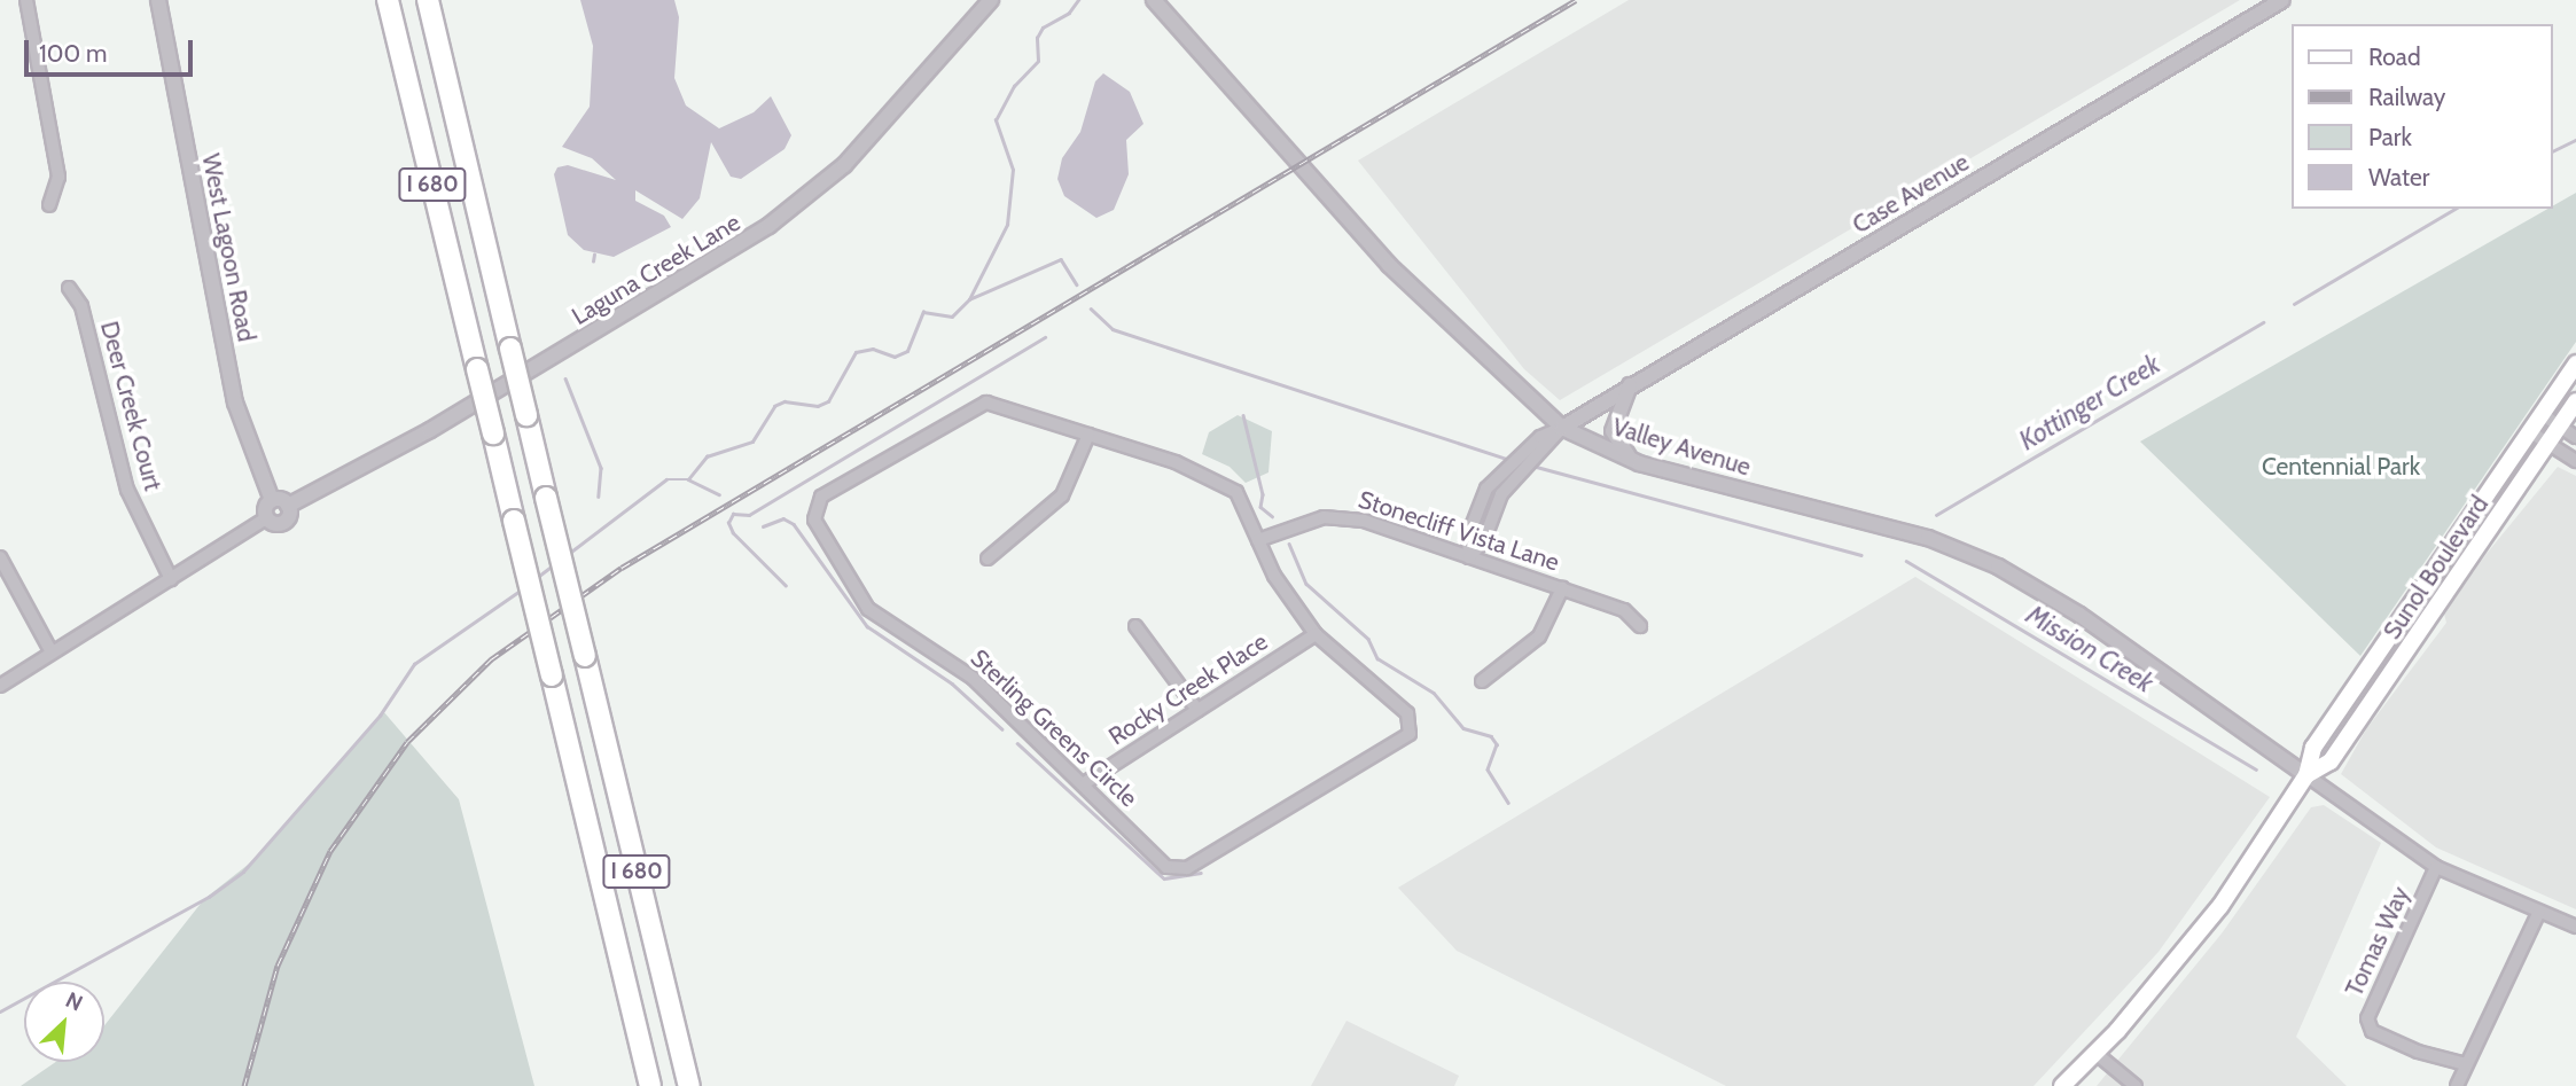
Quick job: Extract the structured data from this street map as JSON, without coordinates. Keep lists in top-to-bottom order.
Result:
{
  "streets": {
    "highway": ["I 680"],
    "main road": ["Sunol Boulevard"],
    "street": [
      "Case Avenue",
      "West Lagoon Road",
      "Laguna Creek Lane",
      "Deer Creek Court",
      "Valley Avenue",
      "Stonecliff Vista Lane",
      "Rocky Creek Place",
      "Sterling Greens Circle",
      "Tomas Way"
    ]
  },
  "crossings": [
    ["Case Avenue", "Valley Avenue"],
    ["Case Avenue", "Stonecliff Vista Lane"],
    ["Laguna Creek Lane", "Deer Creek Court"],
    ["Valley Avenue", "Sunol Boulevard"],
    ["Stonecliff Vista Lane", "Sterling Greens Circle"],
    ["Rocky Creek Place", "Sterling Greens Circle"]
  ],
  "water": ["Kottinger Creek", "Mission Creek"],
  "parks": ["Centennial Park"],
  "legend": [
    "Road",
    "Railway",
    "Park",
    "Water"
  ],
  "scale_bar": "100 m",
  "north": "top right"
}
